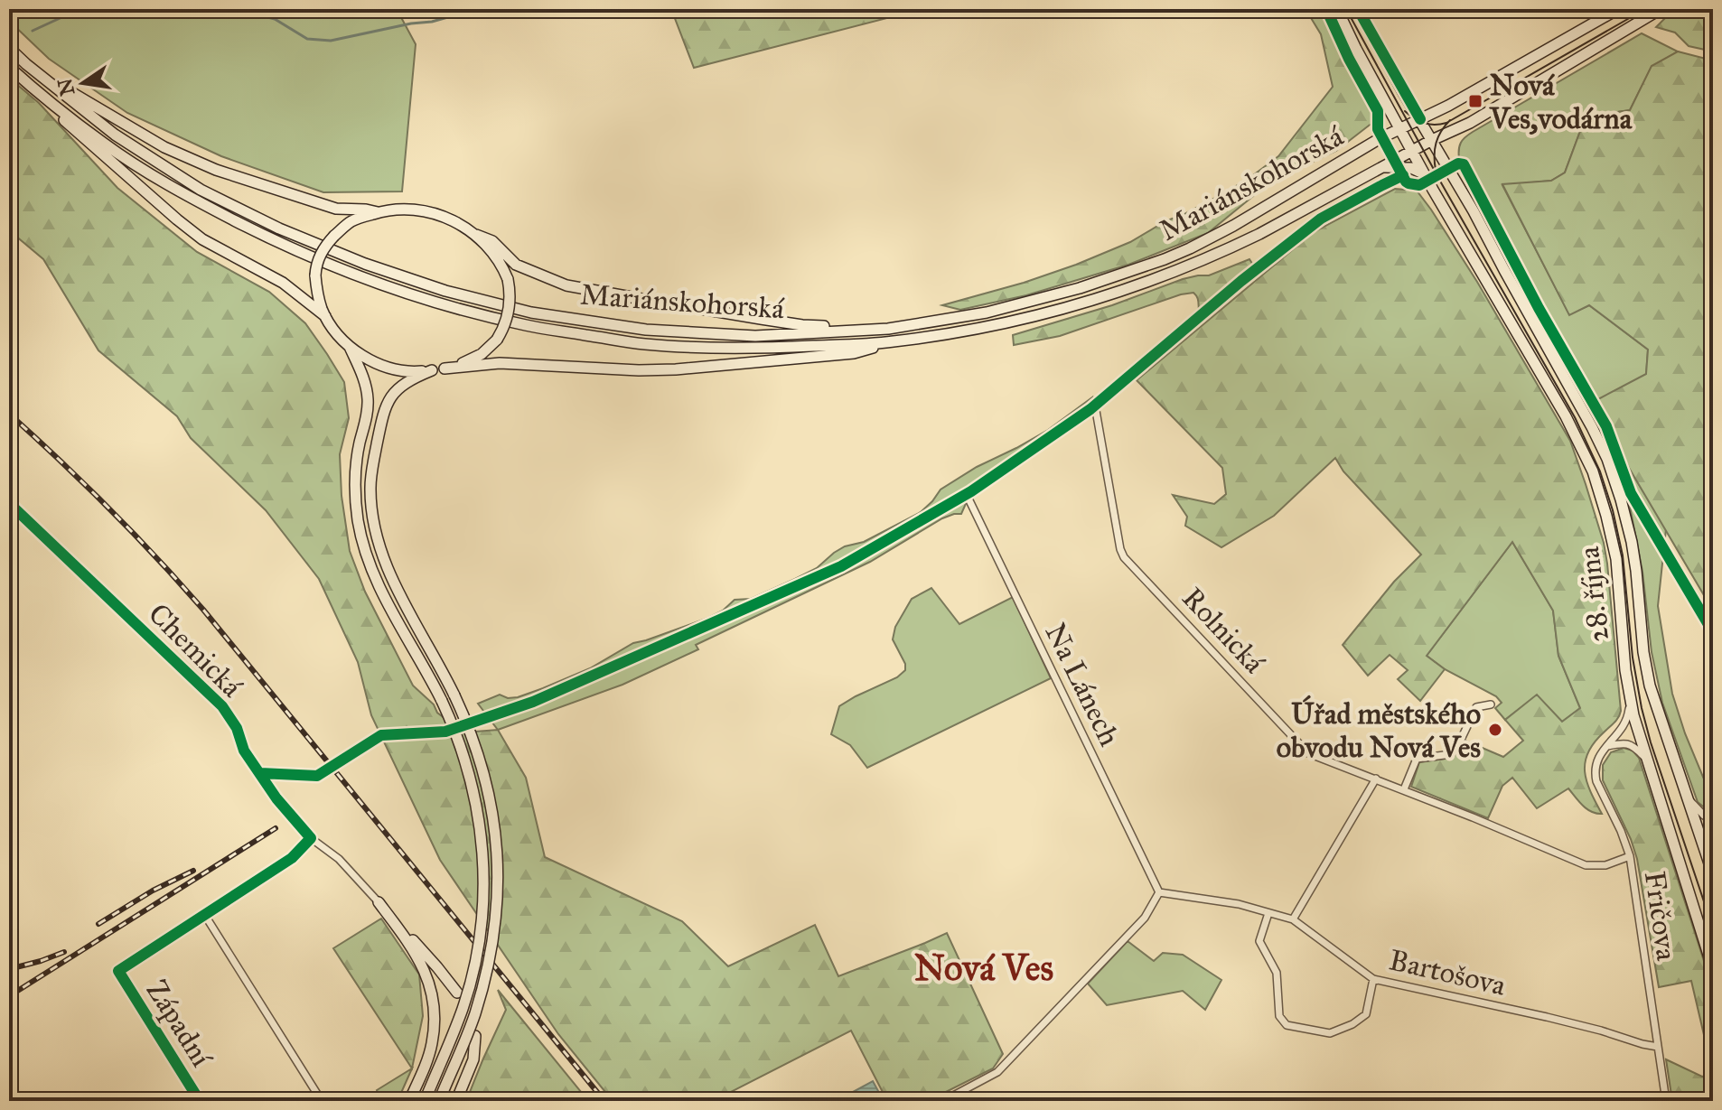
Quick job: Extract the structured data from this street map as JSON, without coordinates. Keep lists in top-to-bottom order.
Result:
{
  "streets": {
    "main road": ["Mariánskohorská", "28. října"],
    "street": [
      "Rolnická",
      "Chemická",
      "Na Lánech",
      "Fričova",
      "Bartošova",
      "Západní"
    ]
  },
  "crossings": [
    ["Mariánskohorská", "28. října"],
    ["28. října", "Fričova"],
    ["Rolnická", "Fričova"],
    ["Na Lánech", "Bartošova"],
    ["Fričova", "Bartošova"]
  ],
  "districts": ["Nová Ves"],
  "places": {
    "transit": ["Nová Ves,vodárna"],
    "other": ["Úřad městského obvodu Nová Ves"]
  },
  "north": "left"
}
